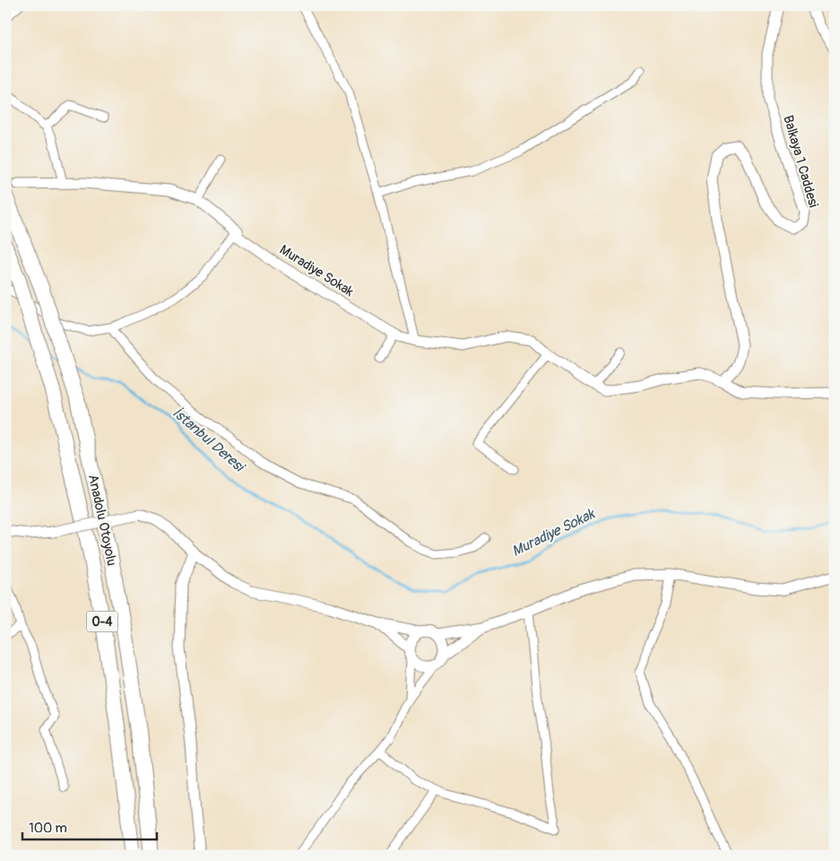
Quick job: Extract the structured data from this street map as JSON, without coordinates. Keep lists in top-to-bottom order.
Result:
{
  "streets": {
    "highway": ["Anadolu Otoyolu", "O-4"],
    "street": ["Balkaya 1 Caddesi", "Muradiye Sokak"]
  },
  "crossings": [
    ["Balkaya 1 Caddesi", "Muradiye Sokak"]
  ],
  "water": ["İstanbul Deresi", "Muradiye Sokak"],
  "scale_bar": "100 m"
}
